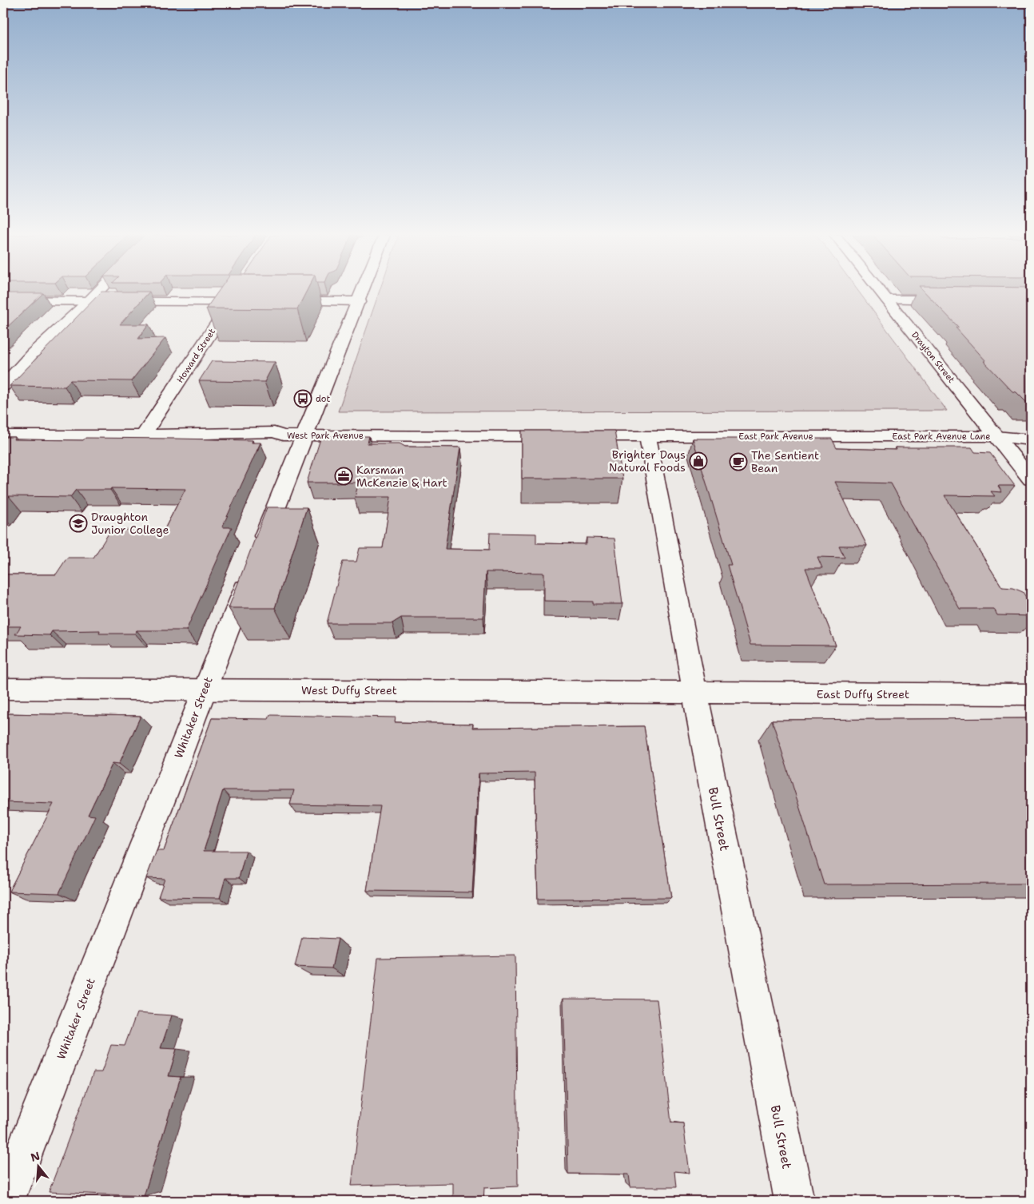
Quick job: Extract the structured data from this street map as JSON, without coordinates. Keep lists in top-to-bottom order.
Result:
{
  "streets": {
    "street": [
      "Howard Street",
      "Drayton Street",
      "West Park Avenue",
      "East Park Avenue",
      "East Park Avenue Lane",
      "West Duffy Street",
      "East Duffy Street",
      "Whitaker Street",
      "Bull Street"
    ]
  },
  "crossings": [
    ["Howard Street", "West Park Avenue"],
    ["Drayton Street", "East Park Avenue Lane"],
    ["West Park Avenue", "East Park Avenue"],
    ["West Park Avenue", "Whitaker Street"],
    ["West Park Avenue", "Bull Street"],
    ["East Park Avenue", "East Park Avenue Lane"],
    ["East Park Avenue", "Bull Street"],
    ["West Duffy Street", "East Duffy Street"],
    ["West Duffy Street", "Whitaker Street"],
    ["West Duffy Street", "Bull Street"],
    ["East Duffy Street", "Bull Street"]
  ],
  "places": {
    "bus stop": ["dot"],
    "shop": ["Brighter Days Natural Foods"],
    "cafe": ["The Sentient Bean"],
    "office": ["Karsman McKenzie & Hart"],
    "school or university": ["Draughton Junior College"]
  },
  "north": "top"
}
